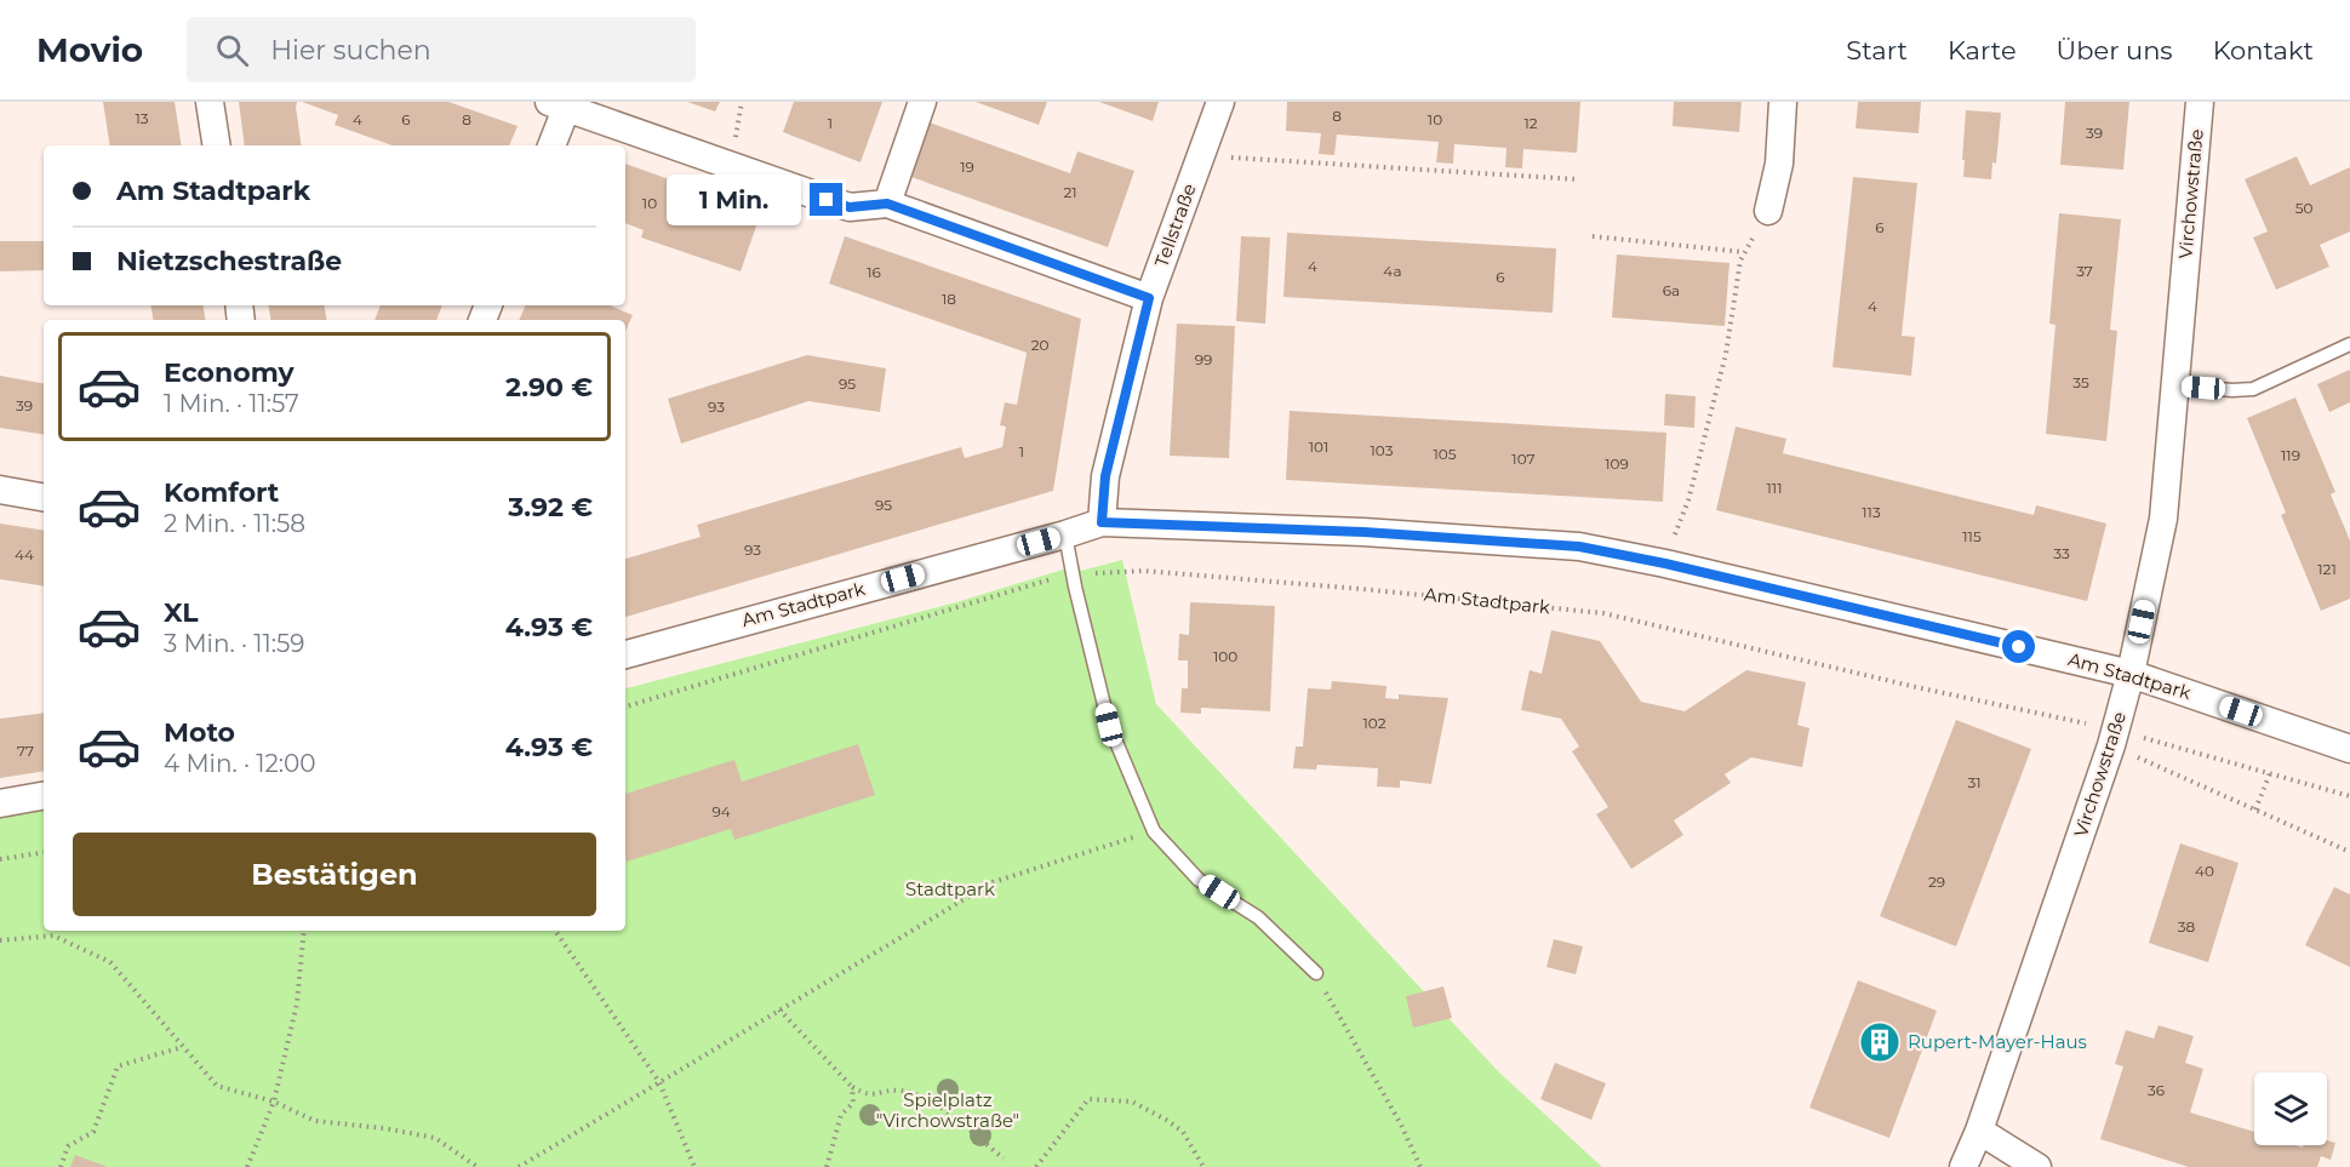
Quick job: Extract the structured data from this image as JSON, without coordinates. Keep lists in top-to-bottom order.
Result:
{
  "streets": {
    "street": ["Virchowstraße", "Tellstraße", "Am Stadtpark"]
  },
  "crossings": [
    ["Virchowstraße", "Am Stadtpark"],
    ["Tellstraße", "Am Stadtpark"]
  ],
  "parks": ["Stadtpark", "Spielplatz \"Virchowstraße\""],
  "places": {
    "building": ["Rupert-Mayer-Haus"]
  },
  "house_numbers": [
    "8",
    "13",
    "4",
    "6",
    "8",
    "10",
    "1",
    "12",
    "39",
    "19",
    "21",
    "10",
    "50",
    "6",
    "4",
    "4a",
    "37",
    "16",
    "6",
    "6a",
    "18",
    "4",
    "20",
    "99",
    "35",
    "95",
    "39",
    "93",
    "101",
    "103",
    "1",
    "105",
    "119",
    "107",
    "109",
    "111",
    "95",
    "113",
    "115",
    "93",
    "33",
    "44",
    "121",
    "100",
    "102",
    "77",
    "31",
    "94",
    "40",
    "29",
    "38",
    "36"
  ],
  "page": {
    "header": "Movio",
    "search": "Hier suchen",
    "nav": [
      "Start",
      "Karte",
      "Über uns",
      "Kontakt"
    ],
    "banner": ["Am Stadtpark", "Nietzschestraße"],
    "bubble": "1 Min.",
    "list": [
      {
        "name": "Economy",
        "note": "1 Min. · 11:57",
        "value": "2.90 €"
      },
      {
        "name": "Komfort",
        "note": "2 Min. · 11:58",
        "value": "3.92 €"
      },
      {
        "name": "XL",
        "note": "3 Min. · 11:59",
        "value": "4.93 €"
      },
      {
        "name": "Moto",
        "note": "4 Min. · 12:00",
        "value": "4.93 €"
      }
    ],
    "buttons": "Bestätigen"
  }
}
